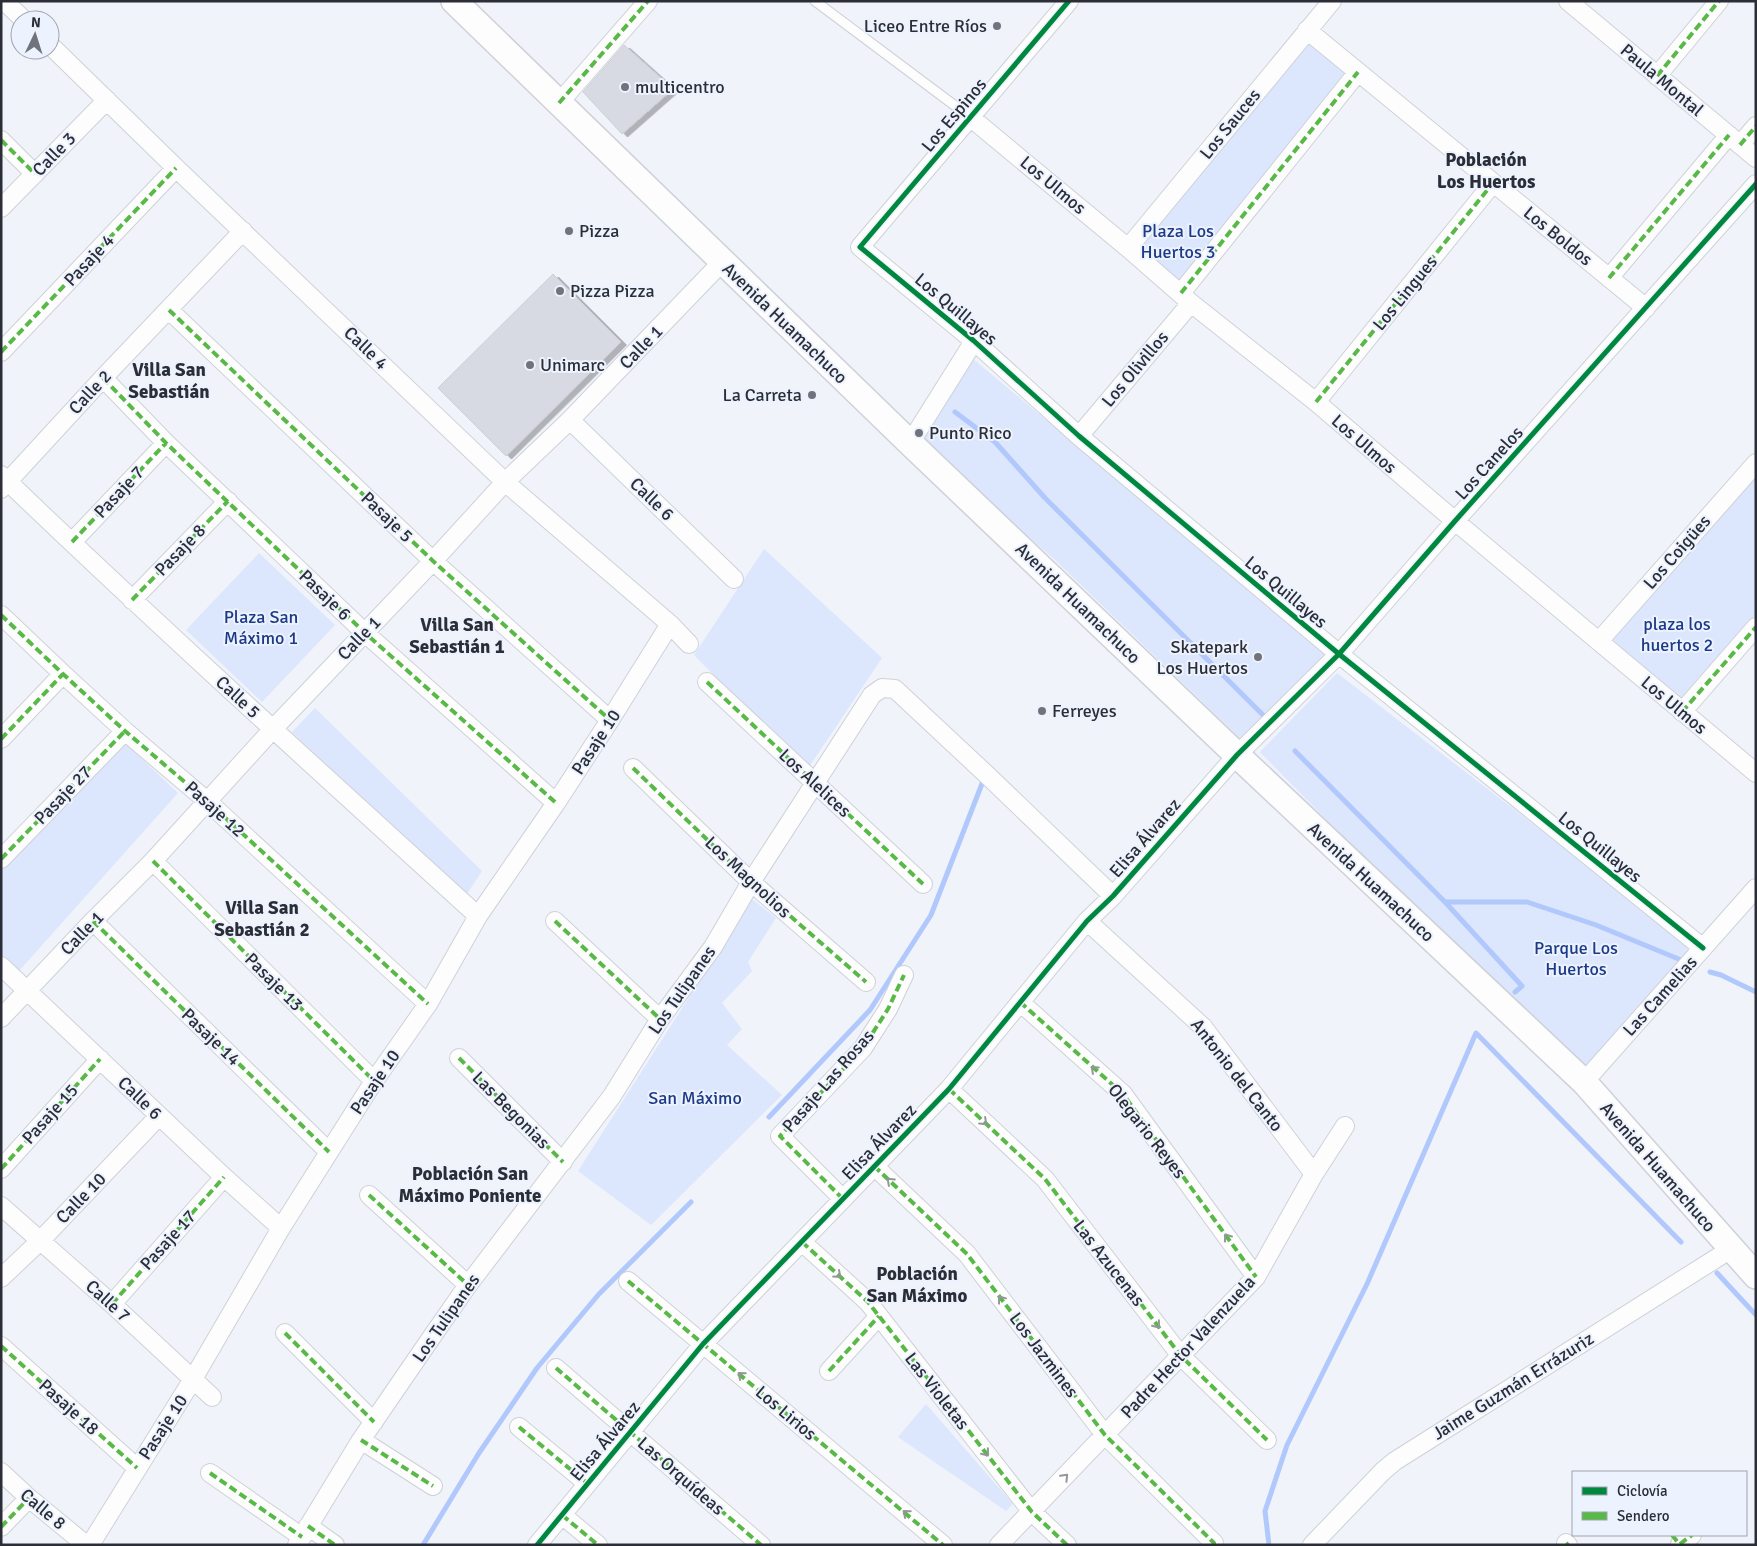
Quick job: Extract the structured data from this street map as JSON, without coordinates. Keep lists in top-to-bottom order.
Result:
{
  "streets": {
    "main road": ["Avenida Huamachuco"],
    "street": [
      "Paula Montal",
      "Los Espinos",
      "Los Sauces",
      "Calle 3",
      "Los Ulmos",
      "Los Boldos",
      "Pasaje 4",
      "Los Lingues",
      "Los Quillayes",
      "Calle 1",
      "Calle 4",
      "Los Olivillos",
      "Calle 2",
      "Los Canelos",
      "Pasaje 7",
      "Calle 6",
      "Pasaje 5",
      "Pasaje 8",
      "Los Coigües",
      "Pasaje 6",
      "Calle 5",
      "Pasaje 10",
      "Los Alelices",
      "Pasaje 27",
      "Pasaje 12",
      "Elisa Álvarez",
      "Los Magnolios",
      "Pasaje 13",
      "Los Tulipanes",
      "Las Camelias",
      "Pasaje 14",
      "Antonio del Canto",
      "Pasaje Las Rosas",
      "Las Begonias",
      "Pasaje 15",
      "Olegario Reyes",
      "Calle 10",
      "Pasaje 17",
      "Las Azucenas",
      "Calle 7",
      "Padre Hector Valenzuela",
      "Los Jazmines",
      "Jaime Guzmán Errázuriz",
      "Las Violetas",
      "Pasaje 18",
      "Los Lirios",
      "Las Orquídeas",
      "Calle 8"
    ]
  },
  "crossings": [
    ["Los Espinos", "Los Ulmos"],
    ["Los Espinos", "Los Quillayes"],
    ["Los Sauces", "Los Ulmos"],
    ["Los Sauces", "Los Boldos"],
    ["Calle 3", "Calle 4"],
    ["Los Ulmos", "Los Lingues"],
    ["Los Ulmos", "Los Olivillos"],
    ["Los Ulmos", "Los Canelos"],
    ["Los Ulmos", "Los Coigües"],
    ["Los Boldos", "Los Lingues"],
    ["Los Boldos", "Los Canelos"],
    ["Pasaje 4", "Calle 4"],
    ["Los Quillayes", "Los Olivillos"],
    ["Los Quillayes", "Los Canelos"],
    ["Los Quillayes", "Las Camelias"],
    ["Avenida Huamachuco", "Calle 1"],
    ["Avenida Huamachuco", "Los Canelos"],
    ["Avenida Huamachuco", "Elisa Álvarez"],
    ["Avenida Huamachuco", "Las Camelias"],
    ["Avenida Huamachuco", "Jaime Guzmán Errázuriz"],
    ["Calle 1", "Calle 4"],
    ["Calle 1", "Calle 6"],
    ["Calle 1", "Pasaje 5"],
    ["Calle 1", "Pasaje 6"],
    ["Calle 1", "Calle 5"],
    ["Calle 1", "Pasaje 12"],
    ["Calle 1", "Pasaje 13"],
    ["Calle 1", "Pasaje 14"],
    ["Calle 4", "Calle 2"],
    ["Calle 4", "Pasaje 10"],
    ["Calle 2", "Pasaje 5"],
    ["Calle 2", "Pasaje 6"],
    ["Calle 2", "Calle 5"],
    ["Los Canelos", "Elisa Álvarez"],
    ["Pasaje 7", "Pasaje 6"],
    ["Pasaje 7", "Calle 5"],
    ["Calle 6", "Pasaje 10"],
    ["Calle 6", "Pasaje 15"],
    ["Calle 6", "Calle 10"],
    ["Calle 6", "Pasaje 17"],
    ["Pasaje 5", "Pasaje 10"],
    ["Pasaje 8", "Pasaje 6"],
    ["Pasaje 8", "Calle 5"],
    ["Pasaje 6", "Pasaje 10"],
    ["Calle 5", "Pasaje 10"],
    ["Pasaje 10", "Pasaje 12"],
    ["Pasaje 10", "Pasaje 13"],
    ["Pasaje 10", "Pasaje 14"],
    ["Pasaje 10", "Calle 7"],
    ["Pasaje 10", "Pasaje 18"],
    ["Pasaje 10", "Calle 8"],
    ["Los Alelices", "Los Tulipanes"],
    ["Pasaje 27", "Pasaje 12"],
    ["Elisa Álvarez", "Los Tulipanes"],
    ["Elisa Álvarez", "Antonio del Canto"],
    ["Elisa Álvarez", "Pasaje Las Rosas"],
    ["Elisa Álvarez", "Olegario Reyes"],
    ["Elisa Álvarez", "Las Azucenas"],
    ["Elisa Álvarez", "Los Jazmines"],
    ["Elisa Álvarez", "Las Violetas"],
    ["Elisa Álvarez", "Los Lirios"],
    ["Elisa Álvarez", "Las Orquídeas"],
    ["Los Magnolios", "Los Tulipanes"],
    ["Los Tulipanes", "Las Begonias"],
    ["Antonio del Canto", "Padre Hector Valenzuela"],
    ["Olegario Reyes", "Padre Hector Valenzuela"],
    ["Calle 10", "Calle 7"],
    ["Pasaje 17", "Calle 7"],
    ["Las Azucenas", "Padre Hector Valenzuela"],
    ["Padre Hector Valenzuela", "Los Jazmines"],
    ["Padre Hector Valenzuela", "Las Violetas"]
  ],
  "one_way": [
    "Olegario Reyes",
    "Las Azucenas",
    "Los Jazmines",
    "Las Violetas",
    "Los Lirios"
  ],
  "districts": [
    "Población Los Huertos",
    "Villa San Sebastián",
    "Villa San Sebastián 1",
    "Villa San Sebastián 2",
    "Población San Máximo Poniente",
    "Población San Máximo"
  ],
  "parks": [
    "Plaza Los Huertos 3",
    "Plaza San Máximo 1",
    "plaza los huertos 2",
    "Parque Los Huertos",
    "San Máximo"
  ],
  "places": [
    "Liceo Entre Ríos",
    "multicentro",
    "Pizza",
    "Pizza Pizza",
    "Unimarc",
    "La Carreta",
    "Punto Rico",
    "Skatepark Los Huertos",
    "Ferreyes"
  ],
  "legend": ["Ciclovía", "Sendero"],
  "north": "top"
}
